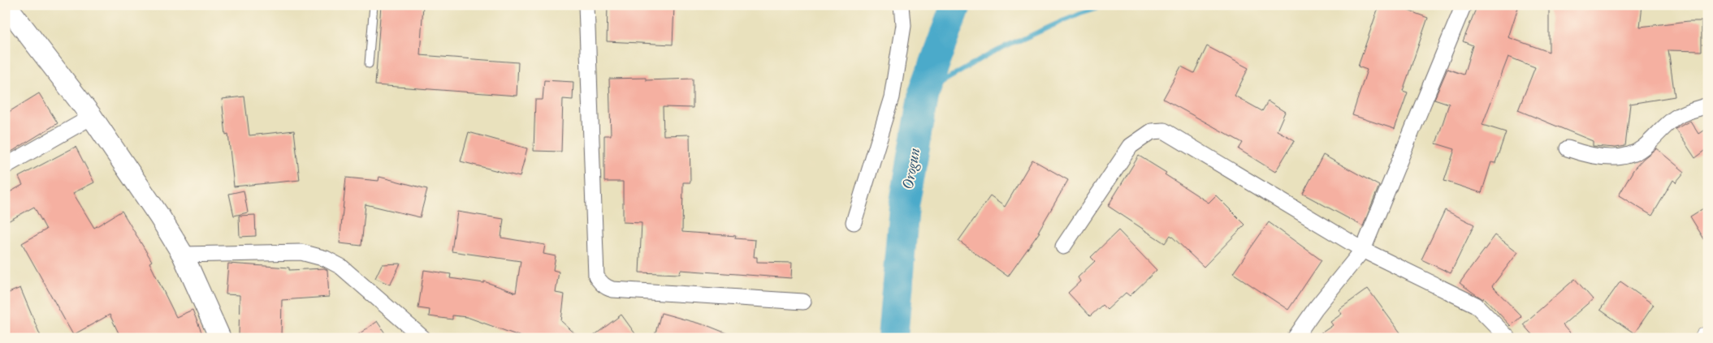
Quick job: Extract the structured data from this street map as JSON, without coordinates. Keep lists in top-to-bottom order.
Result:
{
  "water": ["Orogun"]
}
